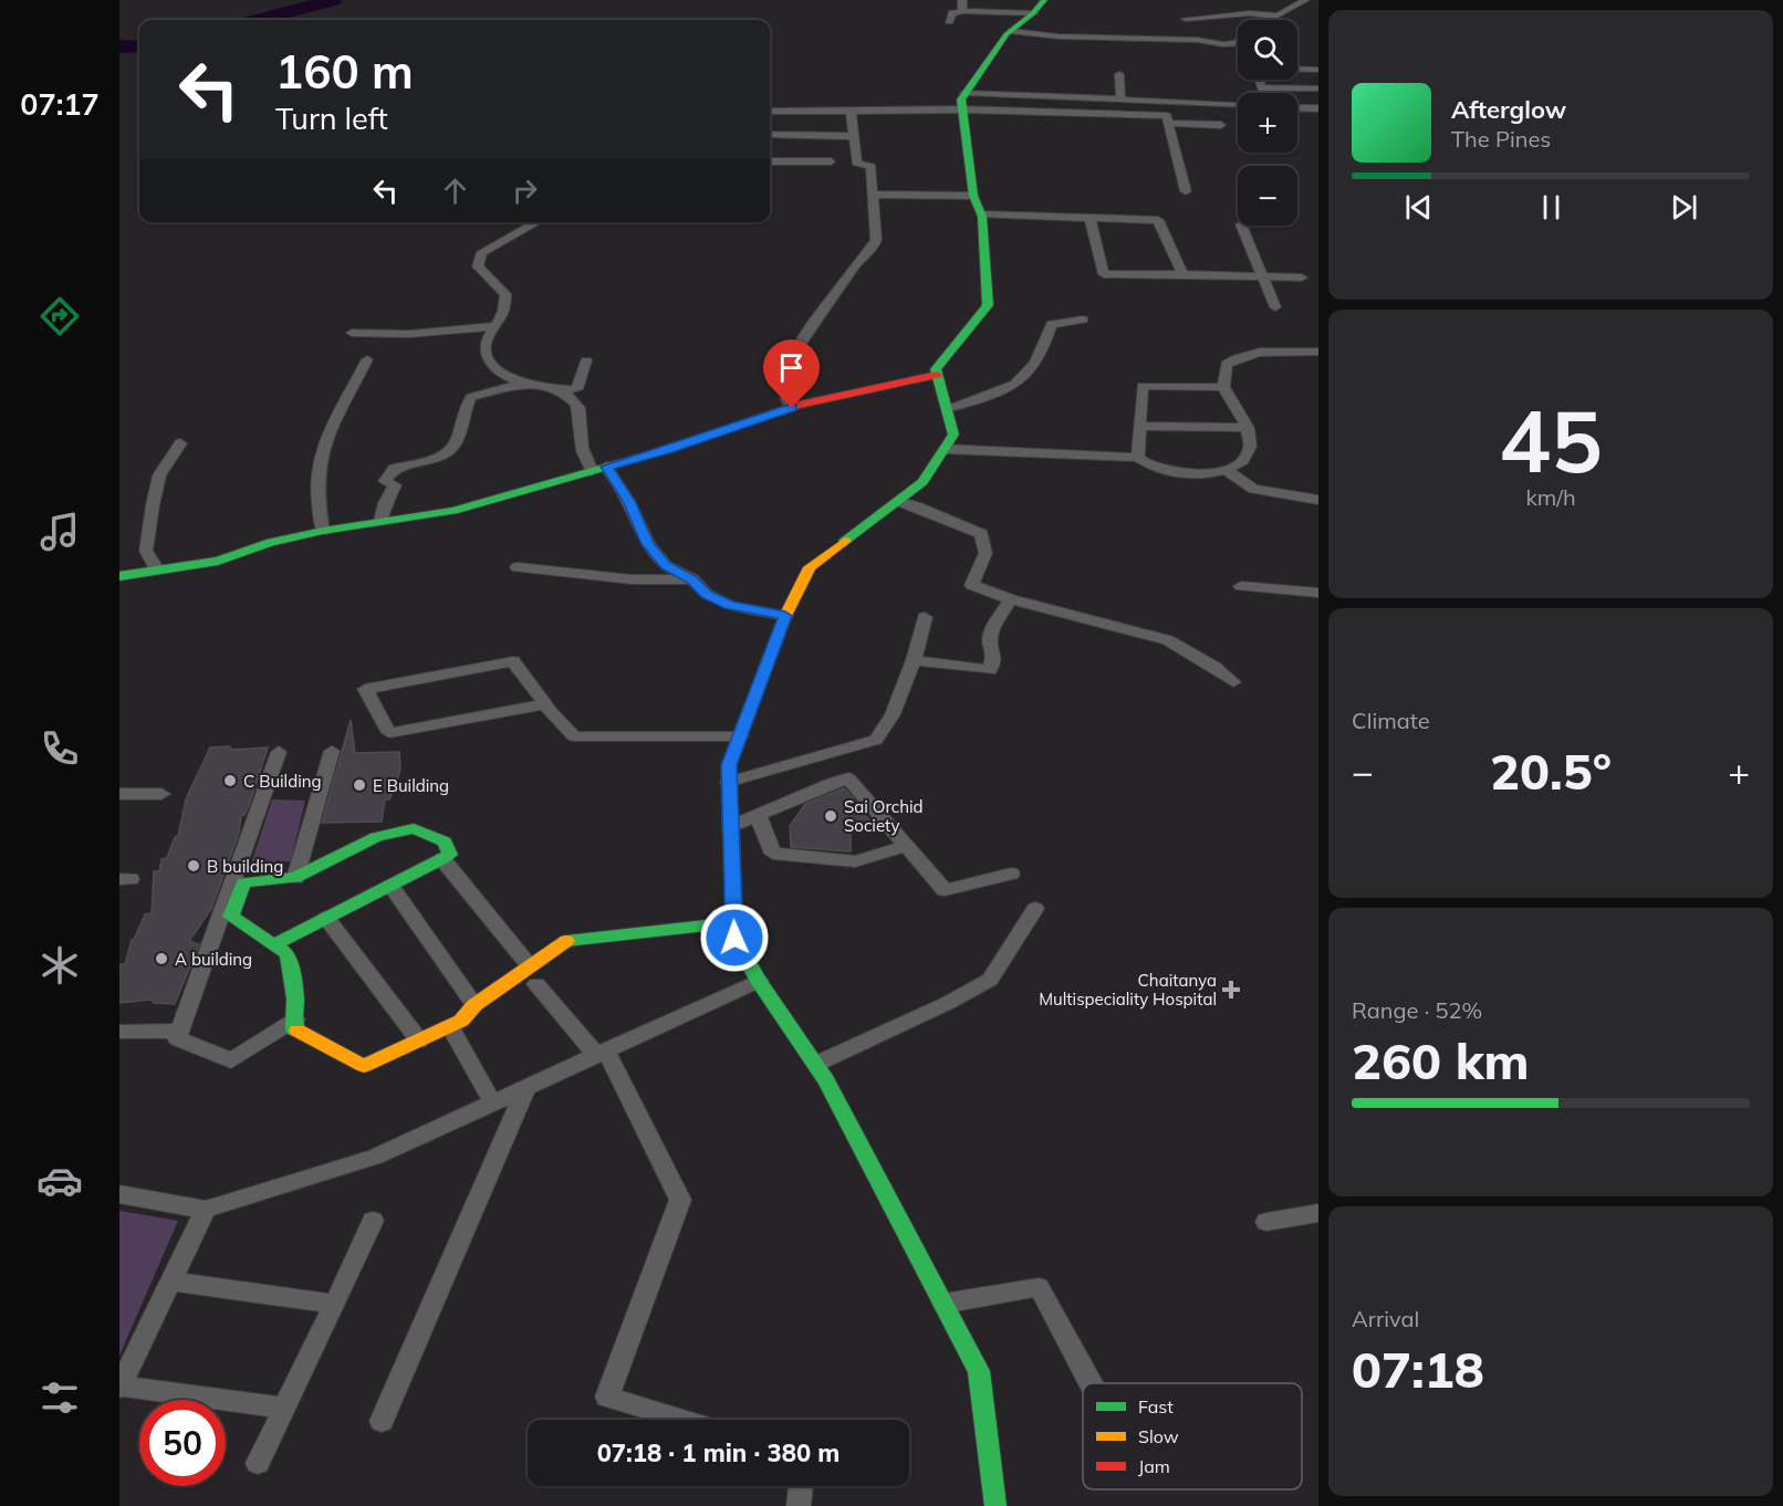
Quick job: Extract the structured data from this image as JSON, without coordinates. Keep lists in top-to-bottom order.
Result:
{
  "places": {
    "other": [
      "C Building",
      "E Building",
      "Sai Orchid Society",
      "B building",
      "A building"
    ],
    "health": ["Chaitanya Multispeciality Hospital"]
  },
  "legend": ["Fast", "Slow", "Jam"],
  "page": {
    "tabs": "07:17",
    "map_buttons": ["+", "−"],
    "turn": ["160 m", "Turn left"],
    "song": ["Afterglow", "The Pines"],
    "tile": [
      ["45", "km/h"],
      "Climate",
      ["Range · 52%", "260 km"],
      ["Arrival", "07:18"]
    ],
    "heat": ["−", "20.5°", "+"],
    "limit": "50",
    "trip": "07:18 · 1 min · 380 m"
  }
}
